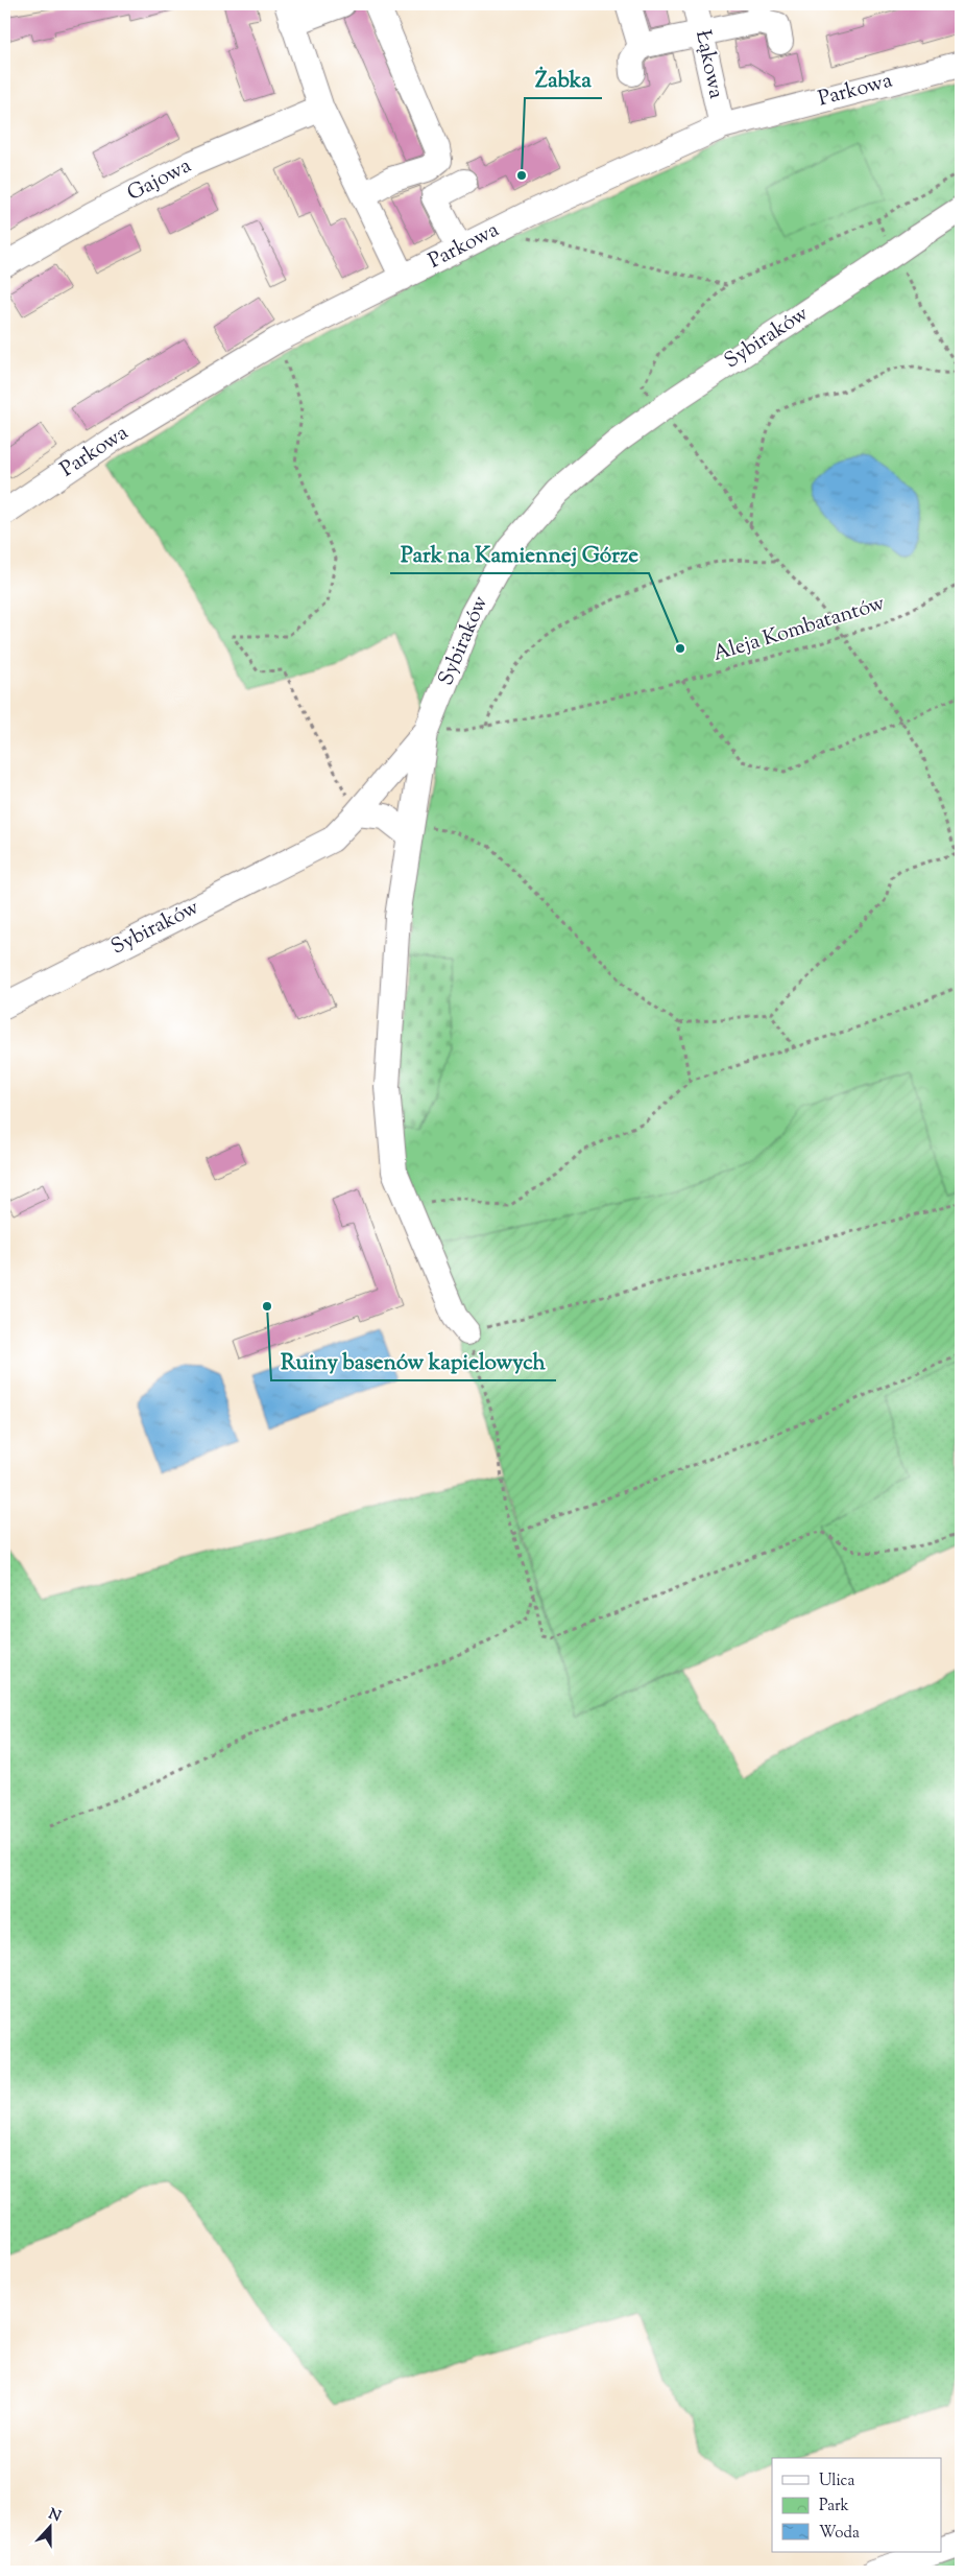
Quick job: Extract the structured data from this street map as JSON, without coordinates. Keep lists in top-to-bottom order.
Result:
{
  "streets": {
    "street": [
      "Łąkowa",
      "Parkowa",
      "Gajowa",
      "Sybiraków"
    ],
    "path": ["Aleja Kombatantów"]
  },
  "crossings": [
    ["Łąkowa", "Parkowa"],
    ["Sybiraków", "Aleja Kombatantów"]
  ],
  "places": ["Żabka", "Park na Kamiennej Górze", "Ruiny basenów kapielowych"],
  "legend": ["Ulica", "Park", "Woda"],
  "north": "top"
}
